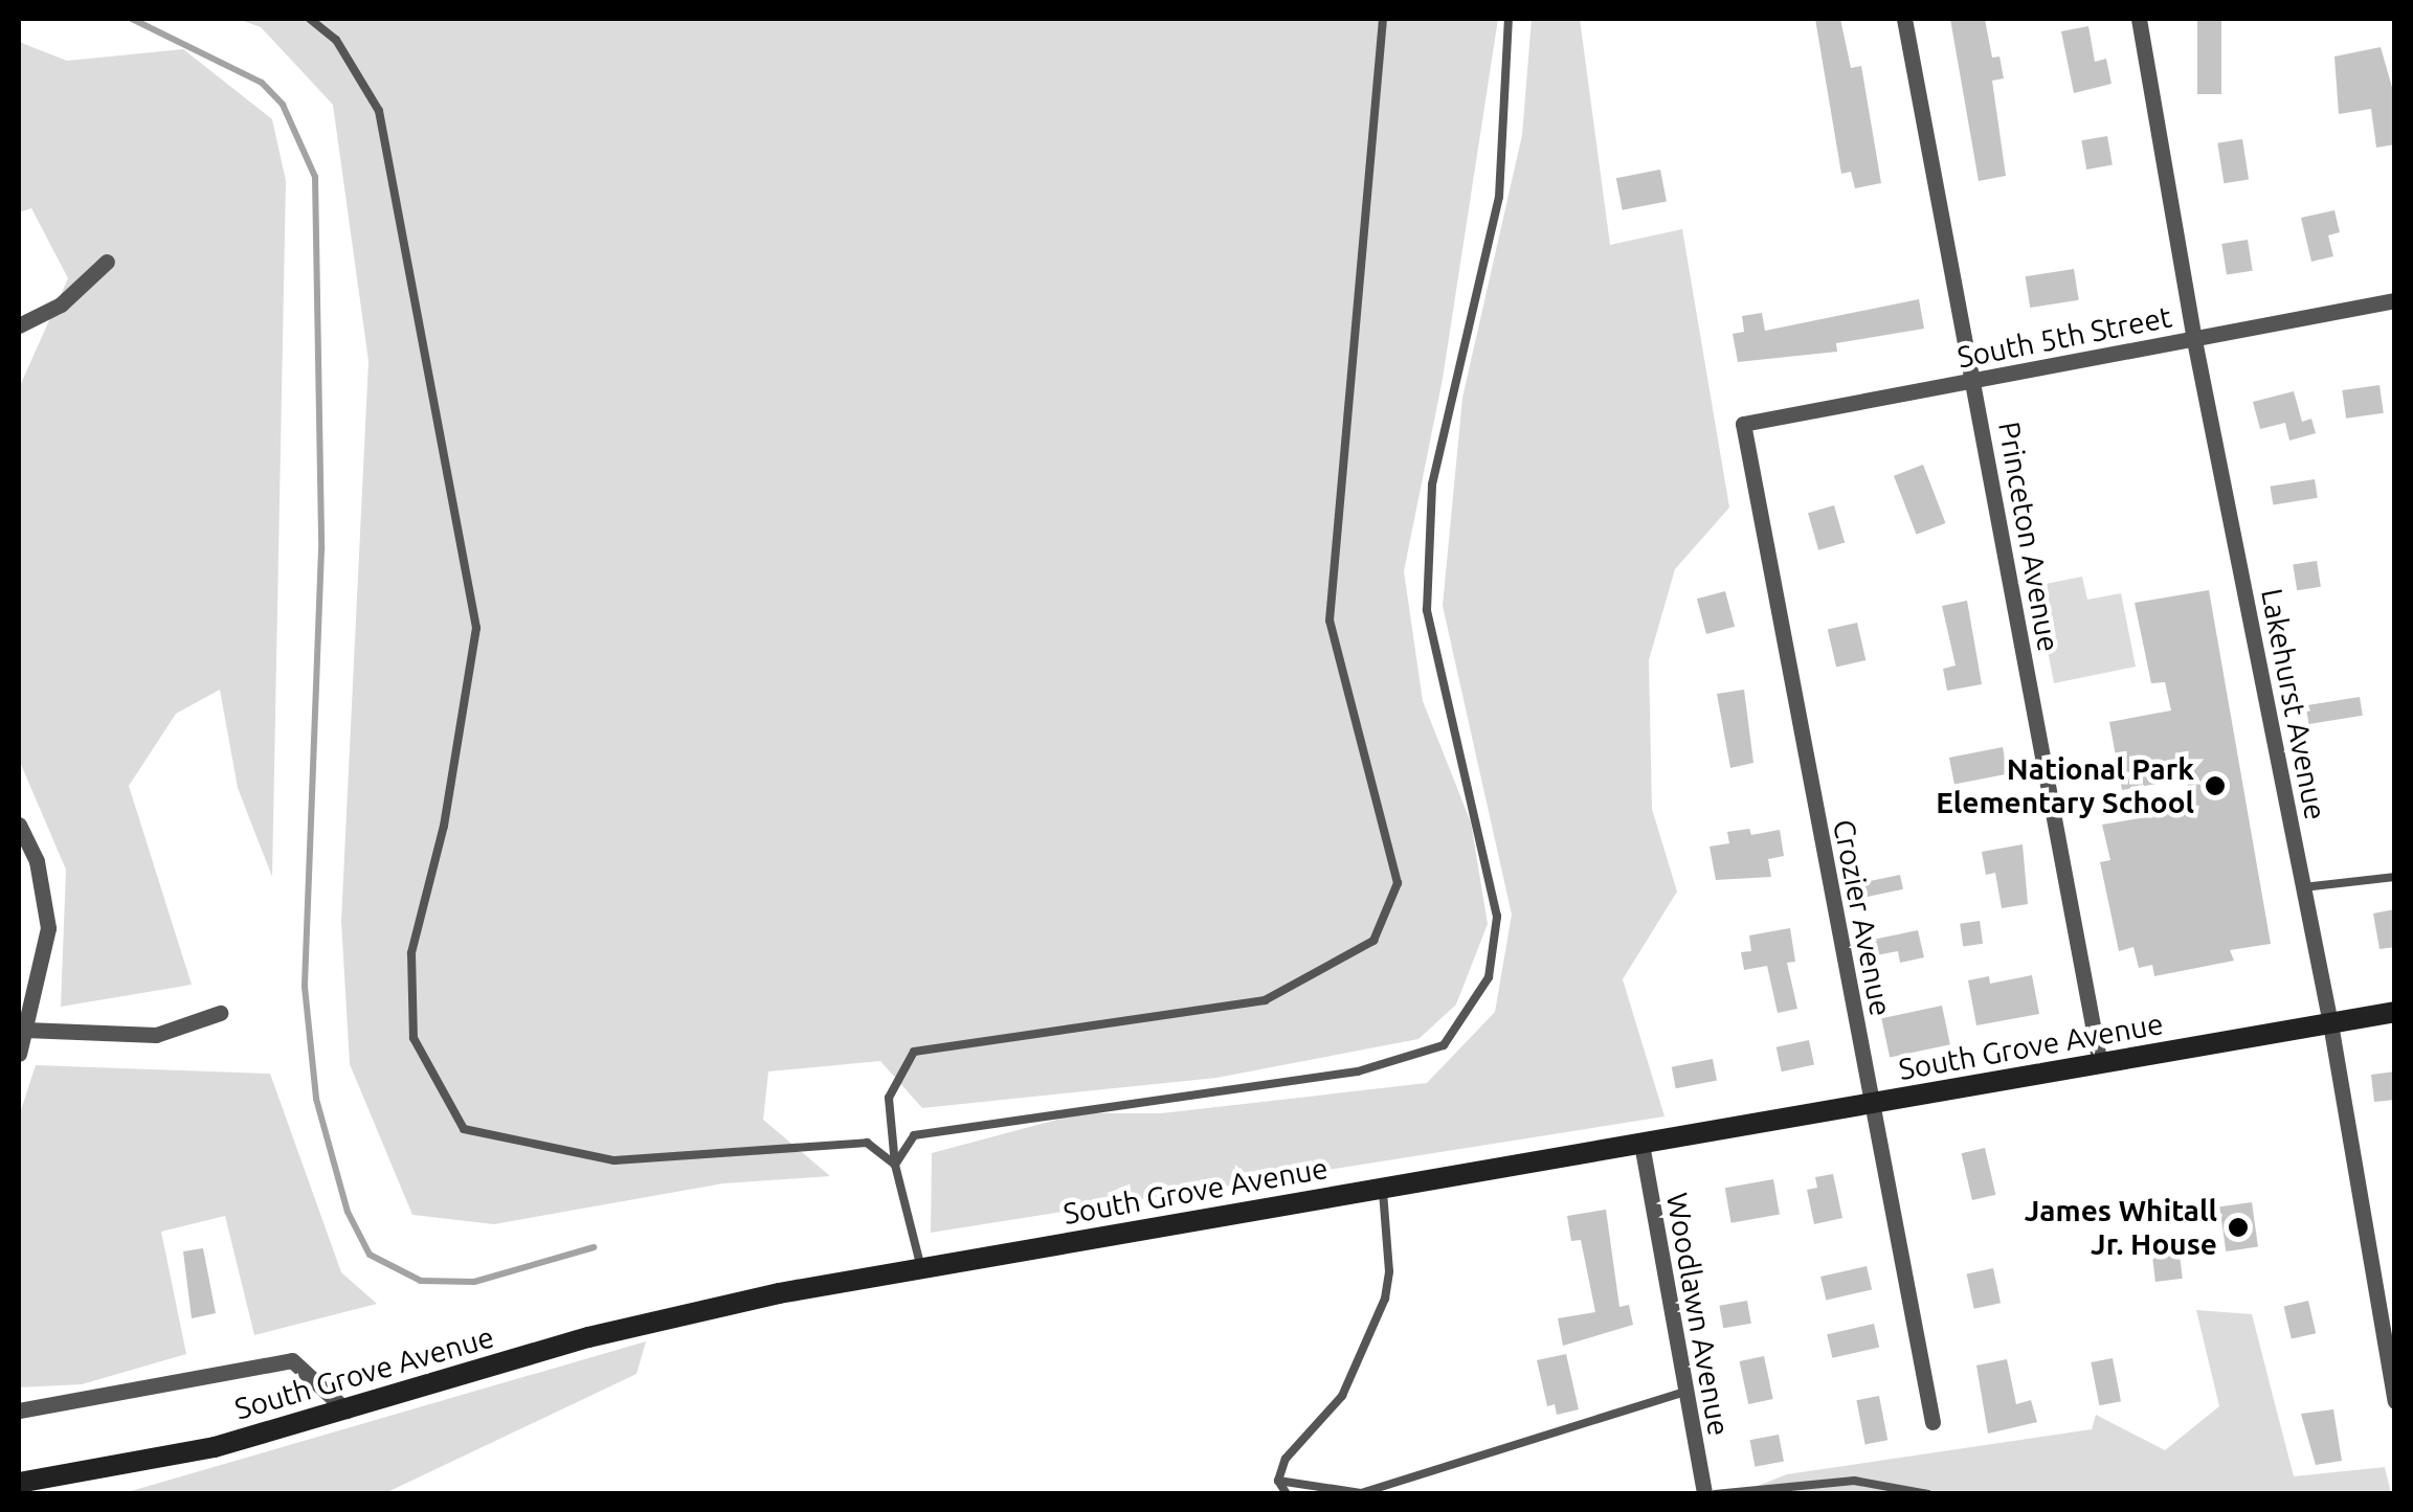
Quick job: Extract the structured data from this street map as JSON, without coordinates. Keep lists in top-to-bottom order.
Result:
{
  "streets": {
    "main road": ["South Grove Avenue"],
    "street": [
      "South 5th Street",
      "Princeton Avenue",
      "Lakehurst Avenue",
      "Crozier Avenue",
      "Woodlawn Avenue"
    ]
  },
  "crossings": [
    ["South 5th Street", "Princeton Avenue"],
    ["South 5th Street", "Lakehurst Avenue"],
    ["South 5th Street", "Crozier Avenue"],
    ["Princeton Avenue", "South Grove Avenue"],
    ["Lakehurst Avenue", "South Grove Avenue"],
    ["Crozier Avenue", "South Grove Avenue"],
    ["South Grove Avenue", "Woodlawn Avenue"]
  ],
  "places": ["National Park Elementary School", "James Whitall Jr. House"]
}
